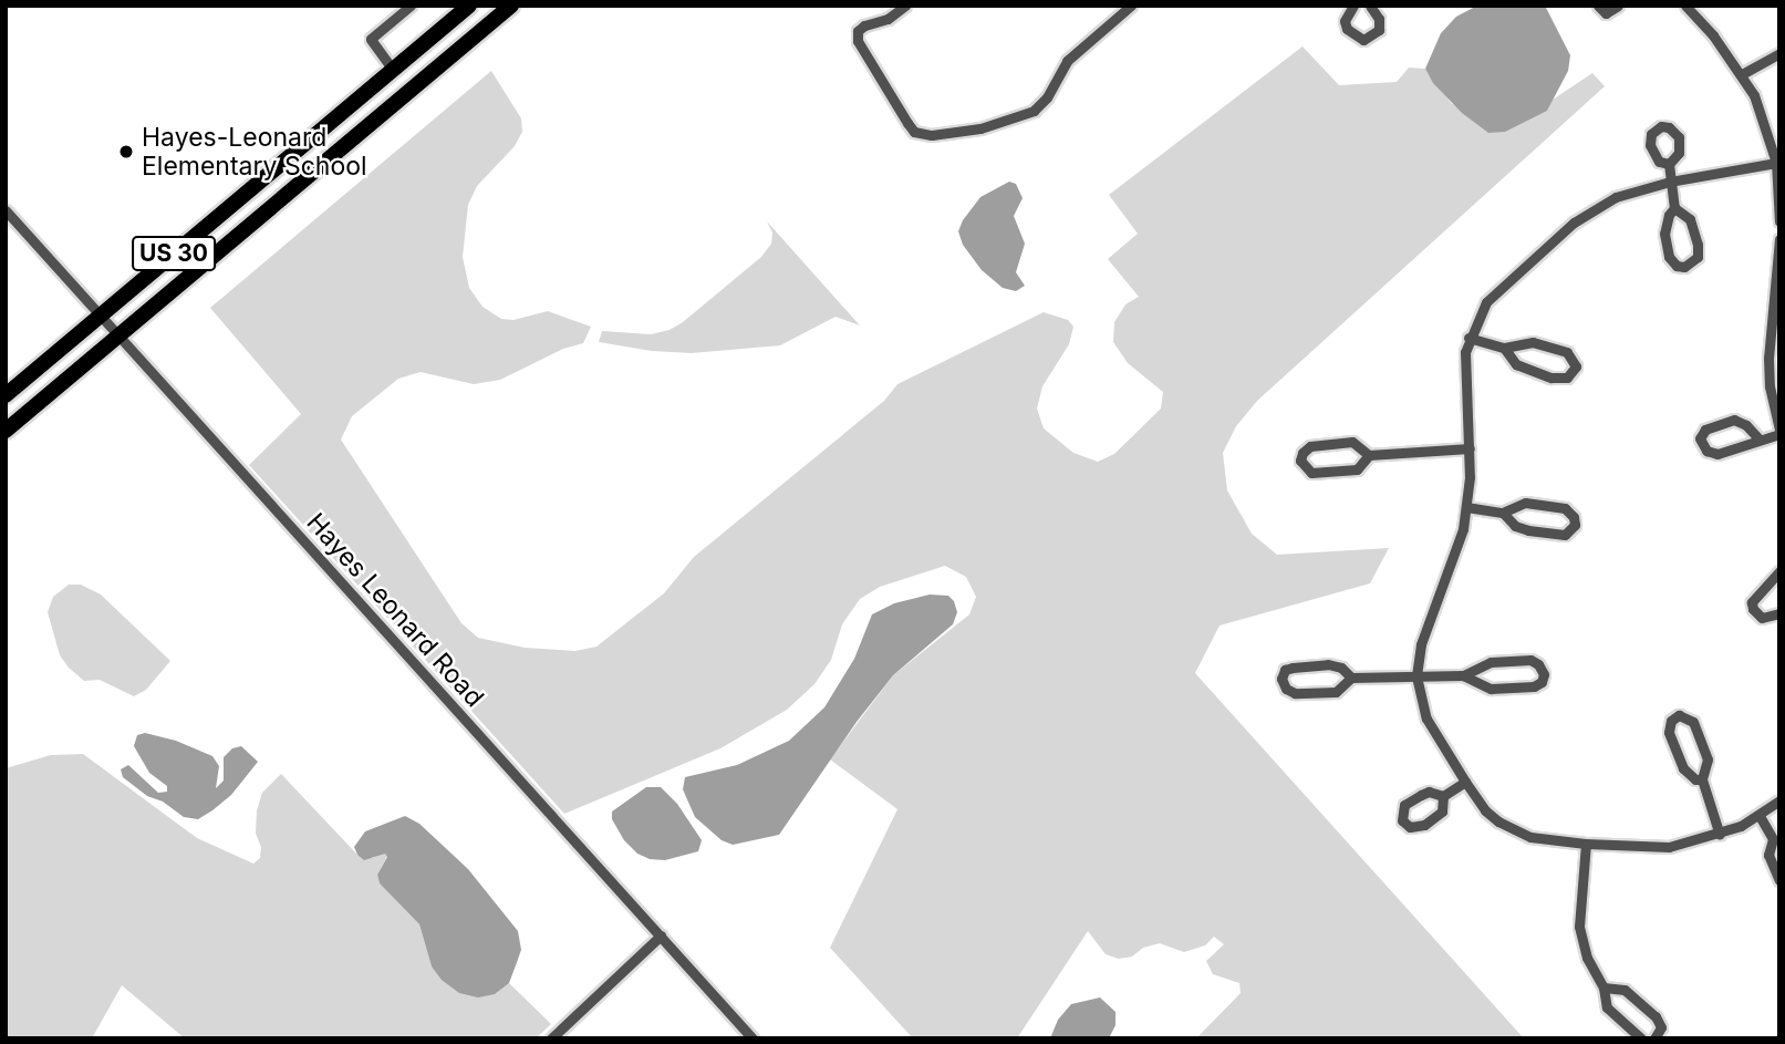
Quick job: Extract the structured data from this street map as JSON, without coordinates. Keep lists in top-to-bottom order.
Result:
{
  "streets": {
    "highway": ["US 30"],
    "street": ["Hayes Leonard Road"]
  },
  "crossings": [
    ["US 30", "Hayes Leonard Road"]
  ],
  "places": ["Hayes-Leonard Elementary School"]
}
